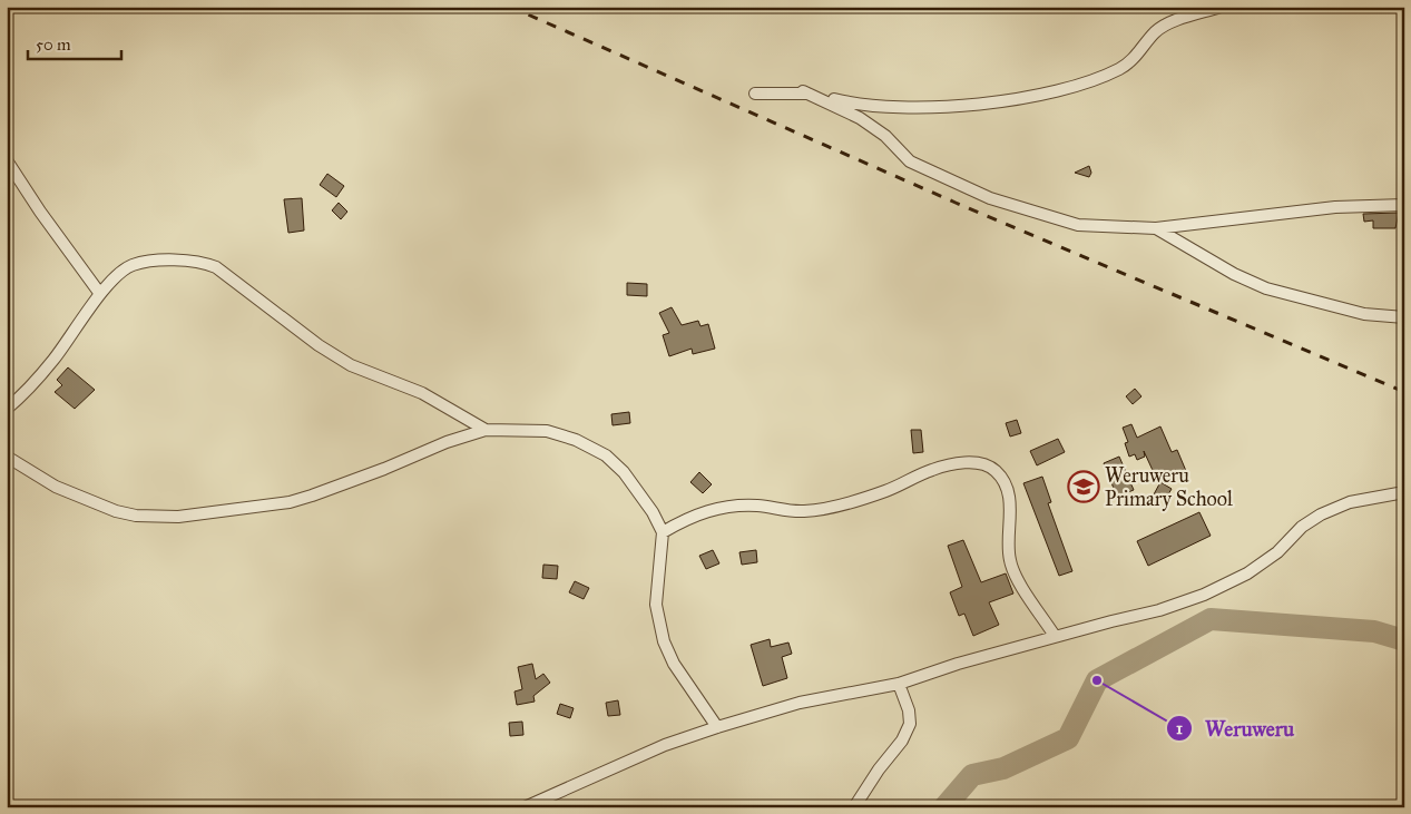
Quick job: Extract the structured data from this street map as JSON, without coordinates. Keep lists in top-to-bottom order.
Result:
{
  "places": {
    "school or university": ["Weruweru Primary School"],
    "other": ["Weruweru"]
  },
  "scale_bar": "50 m"
}
